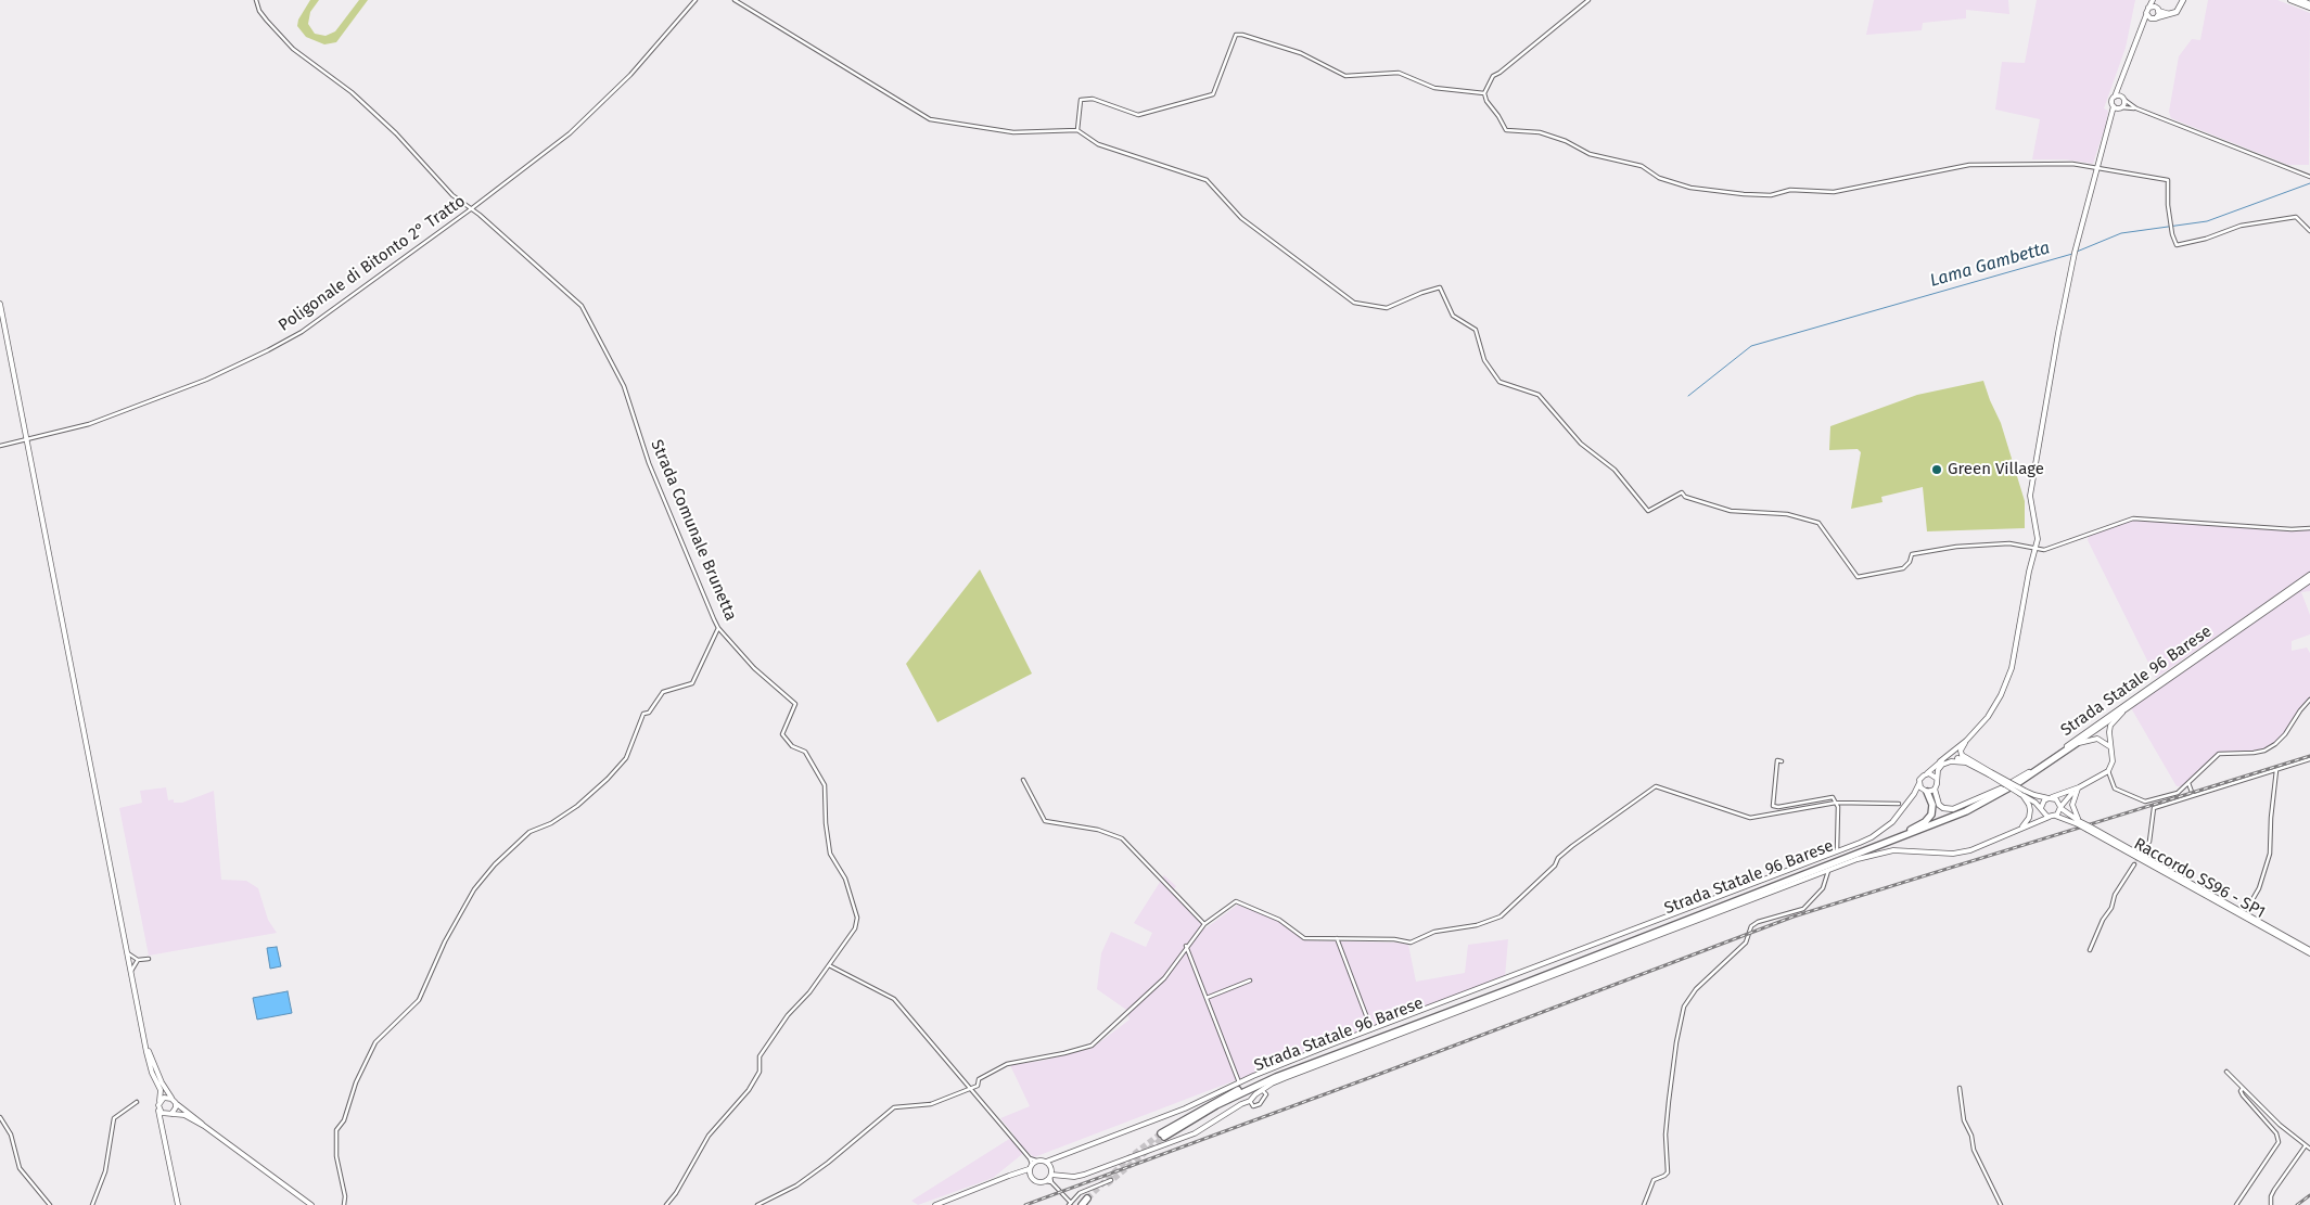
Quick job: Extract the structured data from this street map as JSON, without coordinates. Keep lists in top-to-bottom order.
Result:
{
  "streets": {
    "highway": ["Strada Statale 96 Barese"],
    "main road": ["Raccordo SS96 - SP1"],
    "street": ["Poligonale di Bitonto 2° Tratto", "Strada Comunale Brunetta"]
  },
  "crossings": [
    ["Poligonale di Bitonto 2° Tratto", "Strada Comunale Brunetta"]
  ],
  "water": ["Lama Gambetta"],
  "places": ["Green Village"]
}
